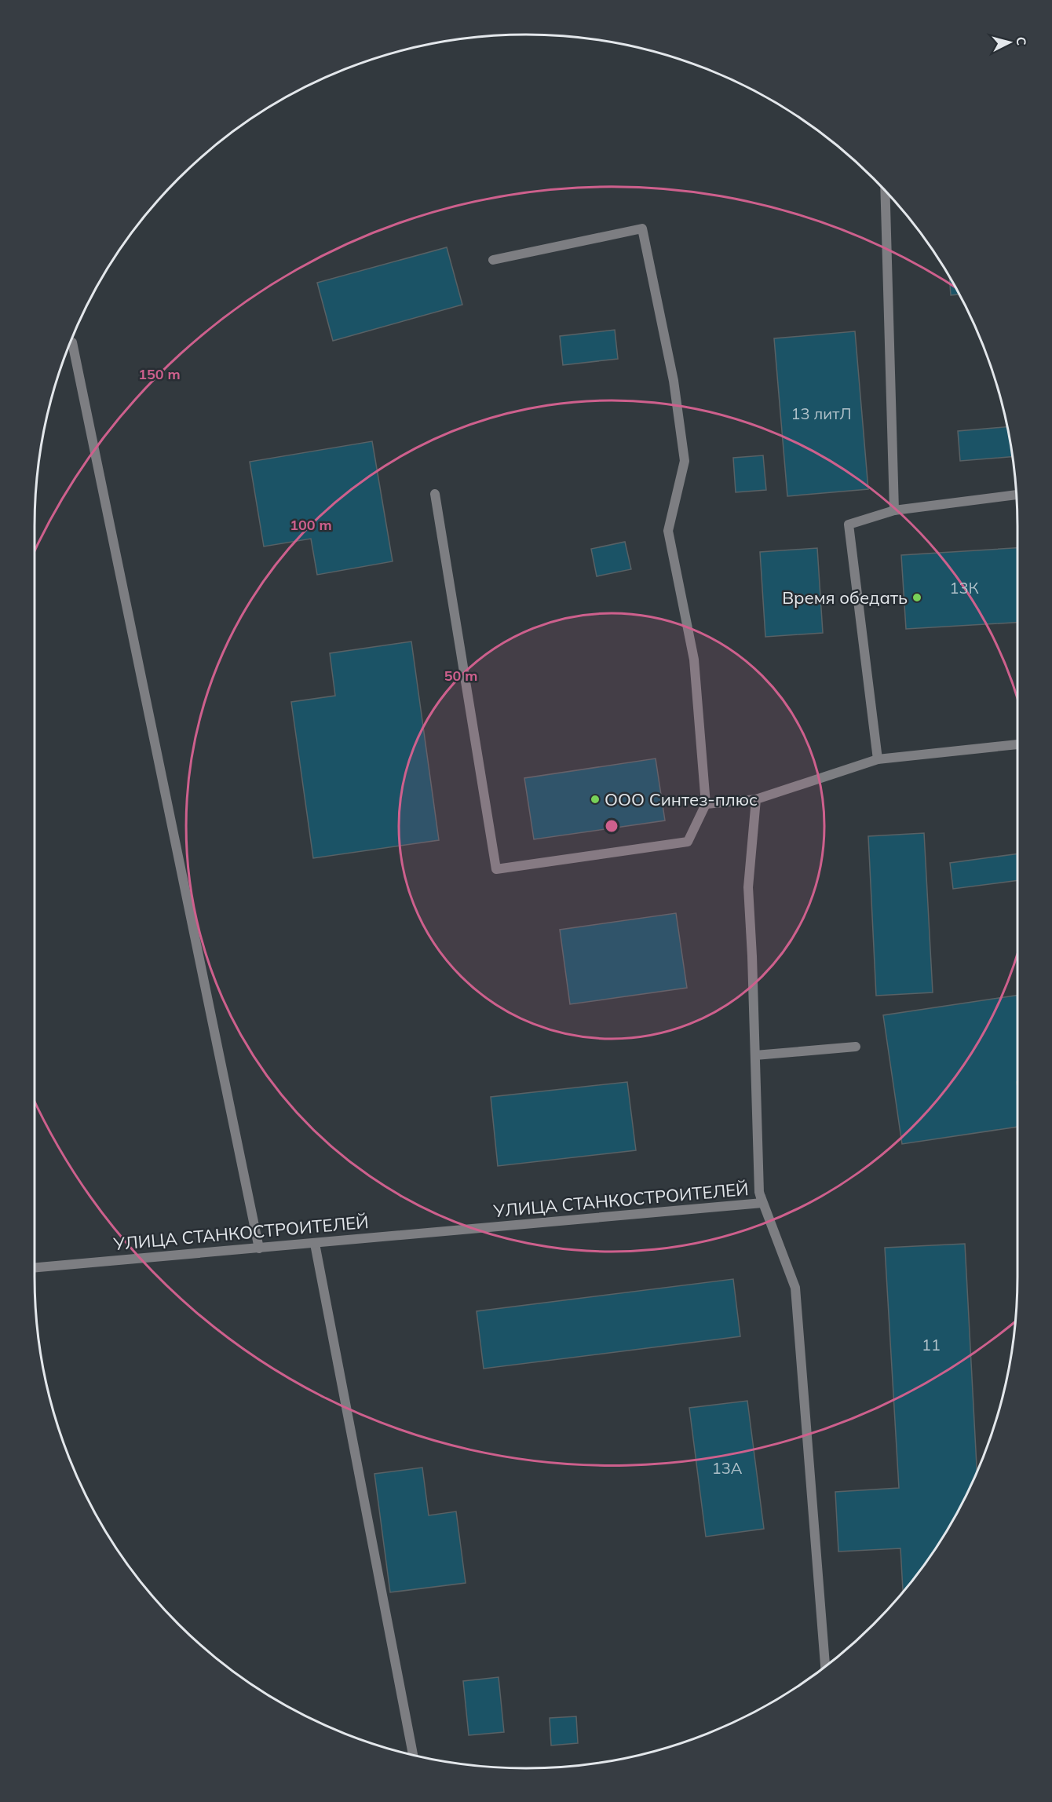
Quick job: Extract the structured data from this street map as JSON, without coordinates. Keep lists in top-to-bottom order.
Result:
{
  "streets": {
    "lane": ["УЛИЦА СТАНКОСТРОИТЕЛЕЙ"]
  },
  "places": ["Время обедать", "ООО Синтез-плюс"],
  "house_numbers": [
    "13 литЛ",
    "13К",
    "11",
    "13А"
  ],
  "north": "right",
  "rings": ["150 m", "100 m", "50 m"]
}
